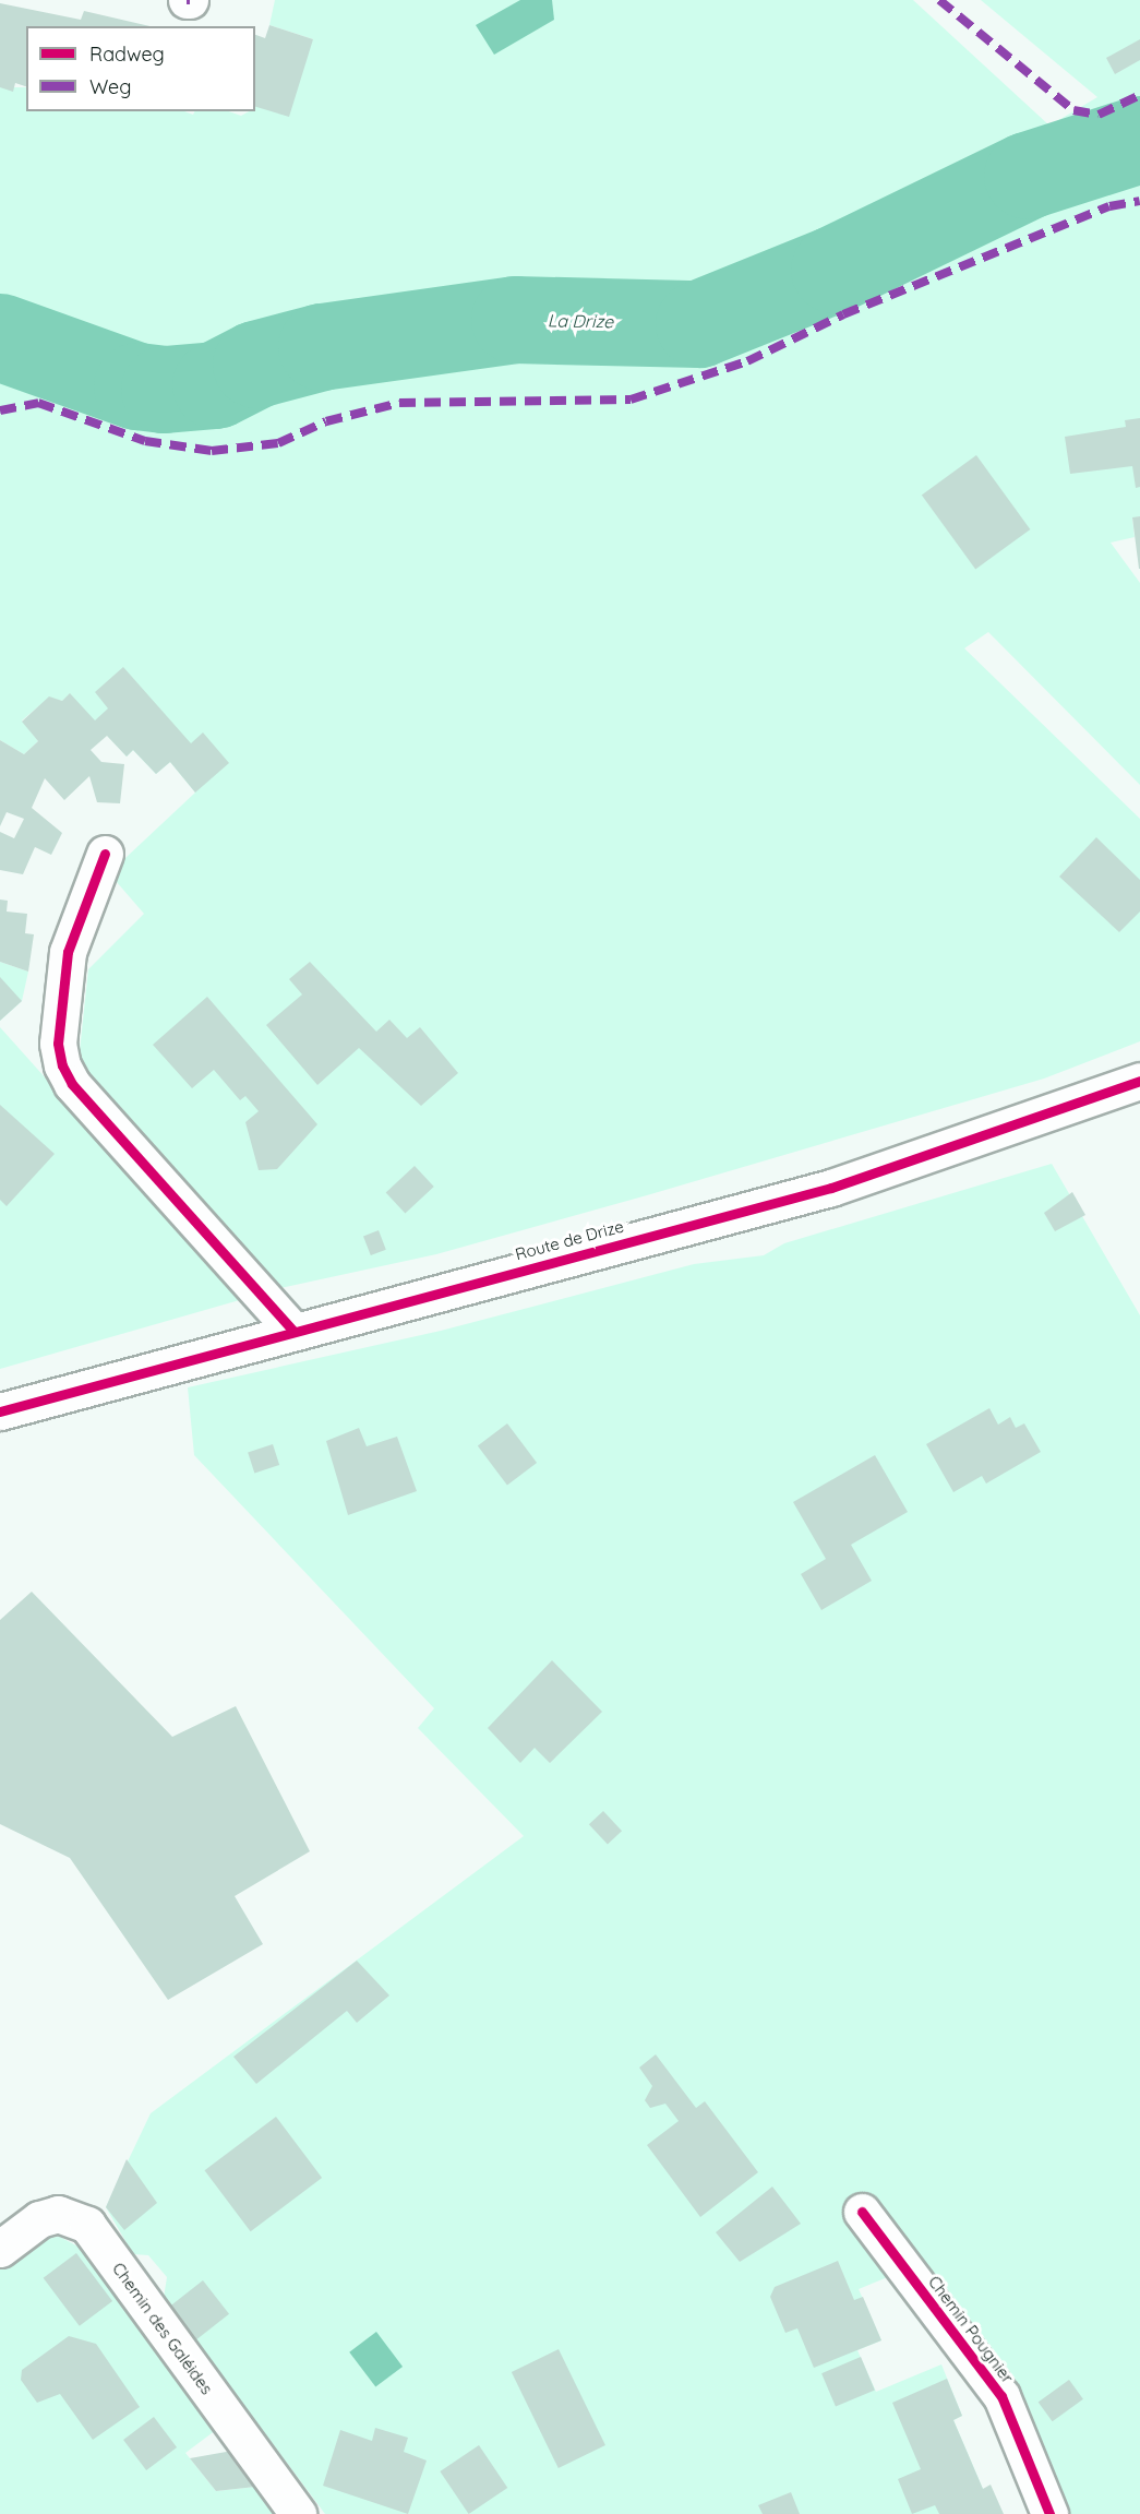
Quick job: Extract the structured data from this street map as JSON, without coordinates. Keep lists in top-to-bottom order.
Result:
{
  "streets": {
    "main road": ["Route de Drize", "Chemin des Galéides", "Chemin Pougnier"]
  },
  "water": ["La Drize"],
  "legend": ["Radweg", "Weg"]
}
